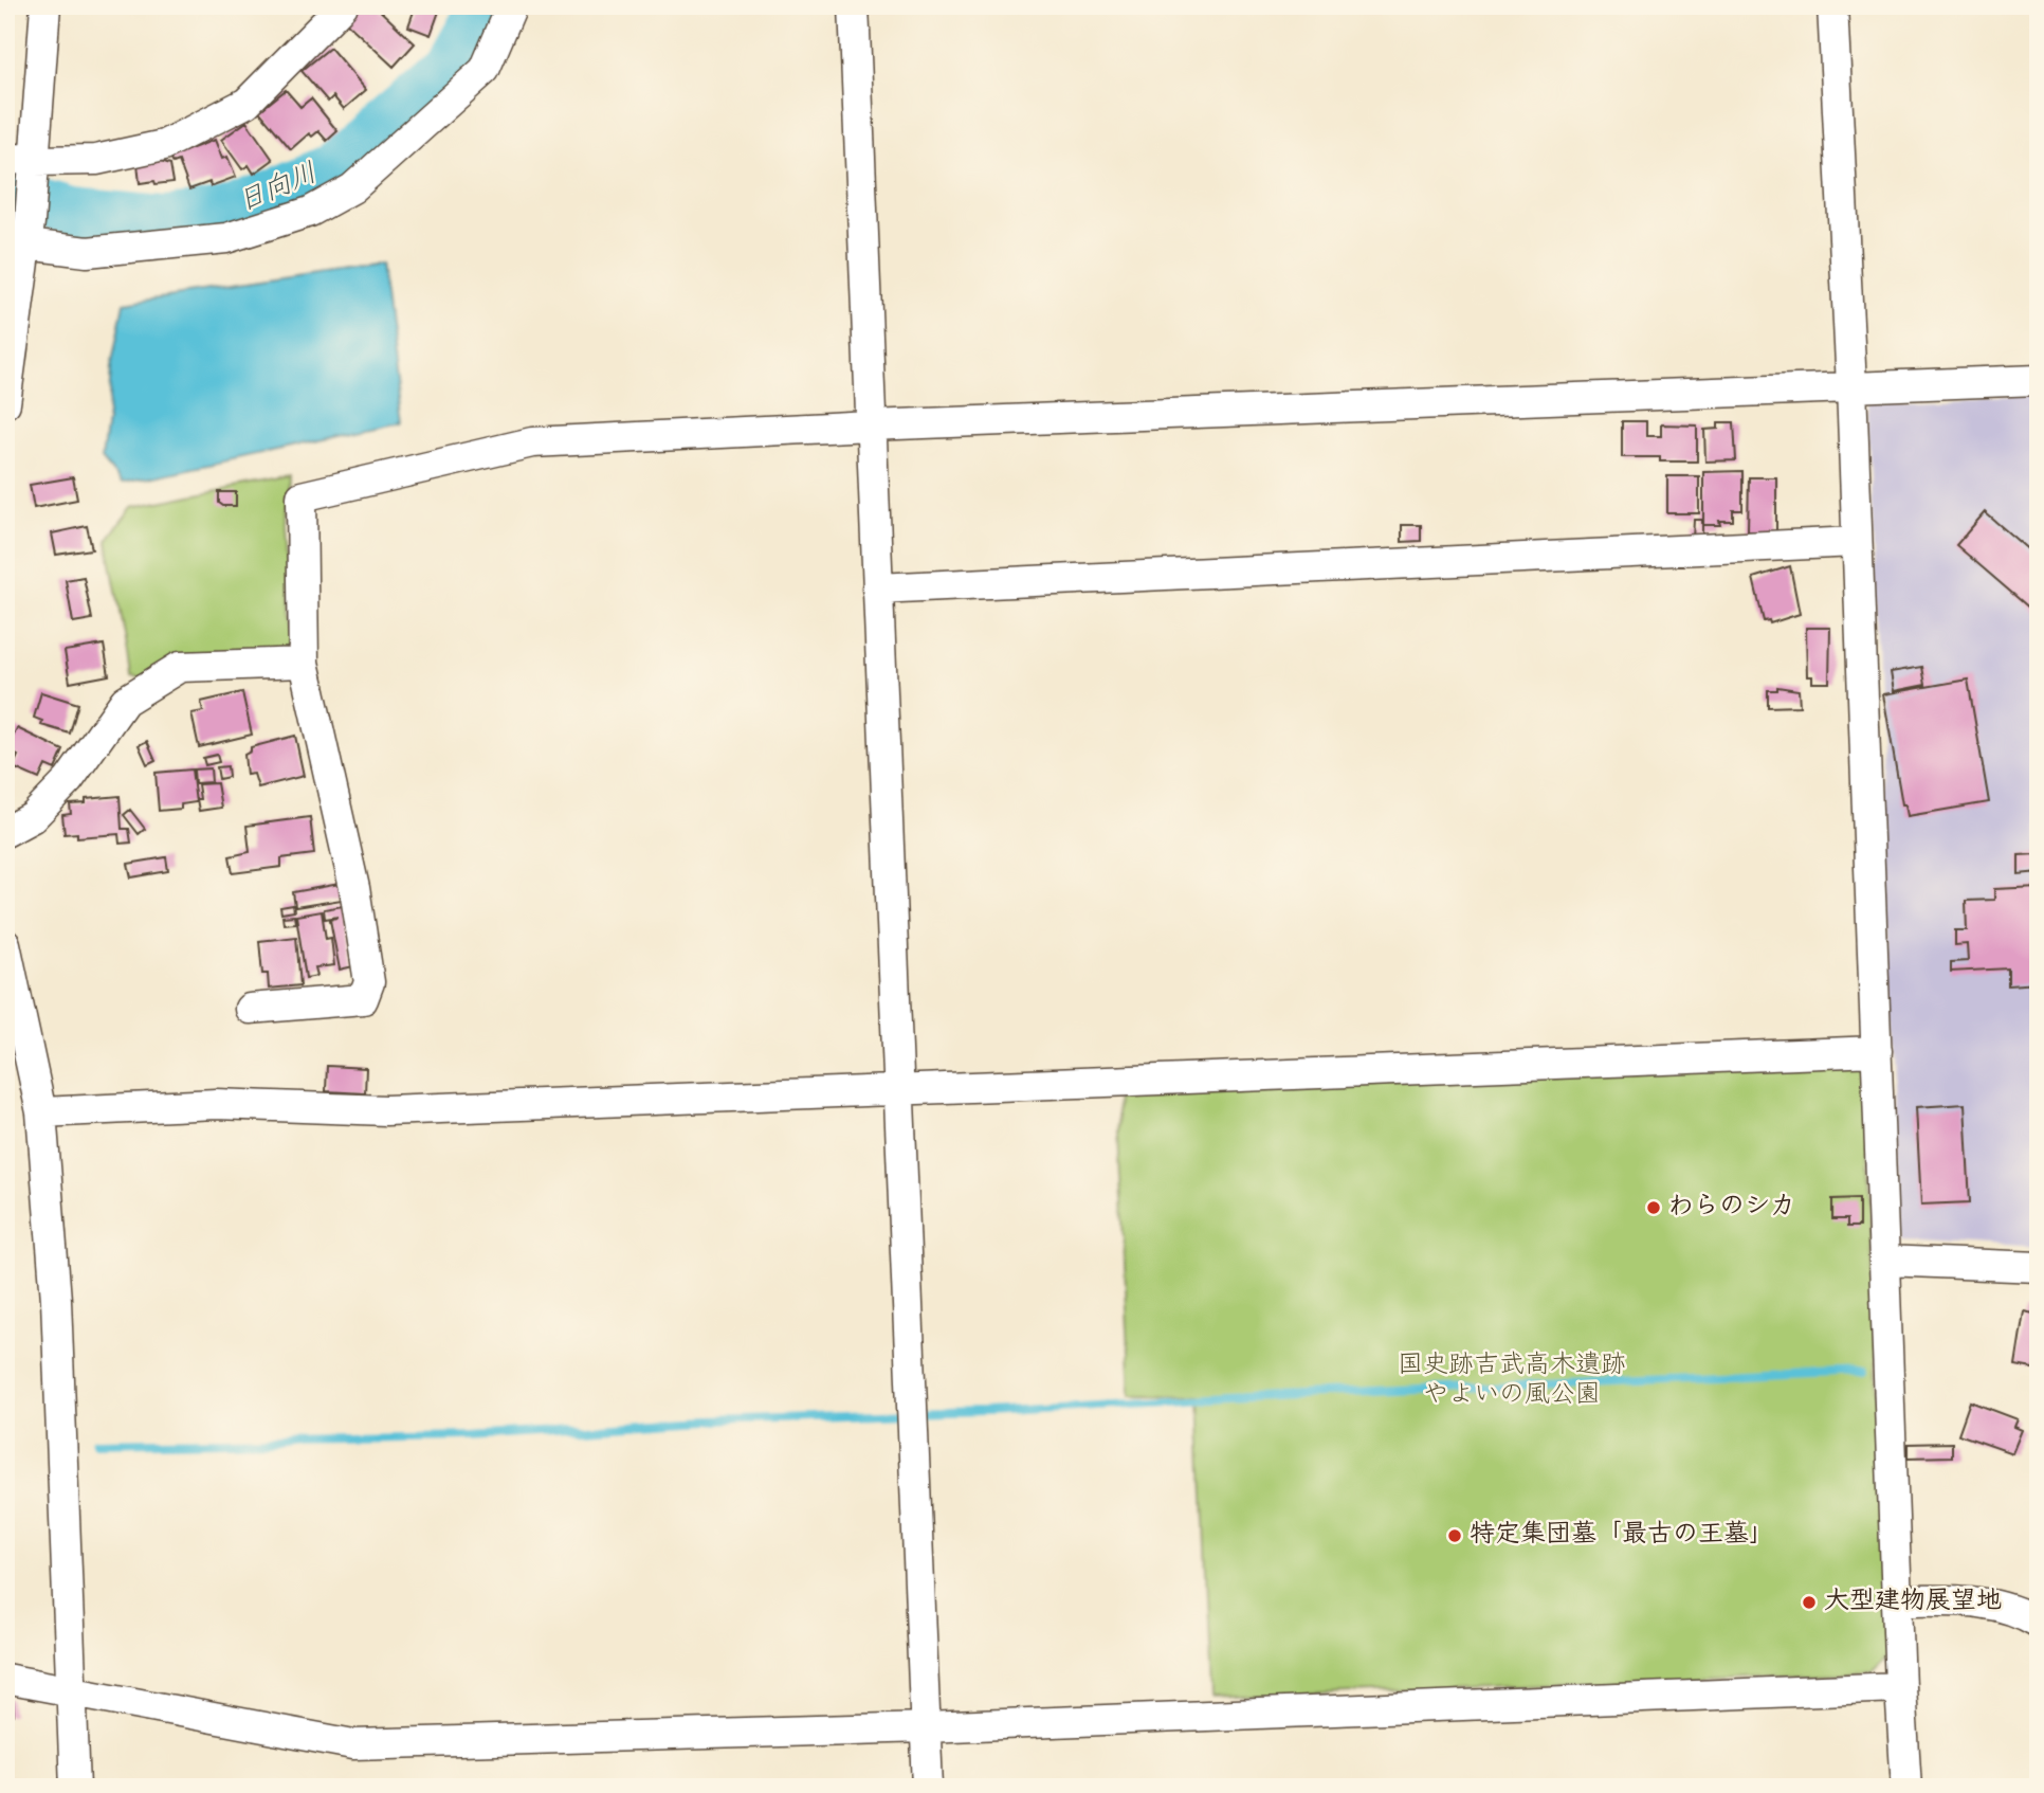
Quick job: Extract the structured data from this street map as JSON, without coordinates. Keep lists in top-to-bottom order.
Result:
{
  "water": ["日向川"],
  "parks": ["国史跡吉武高木遺跡 やよいの風公園"],
  "places": ["わらのシカ", "特定集団墓「最古の王墓」", "大型建物展望地"]
}
